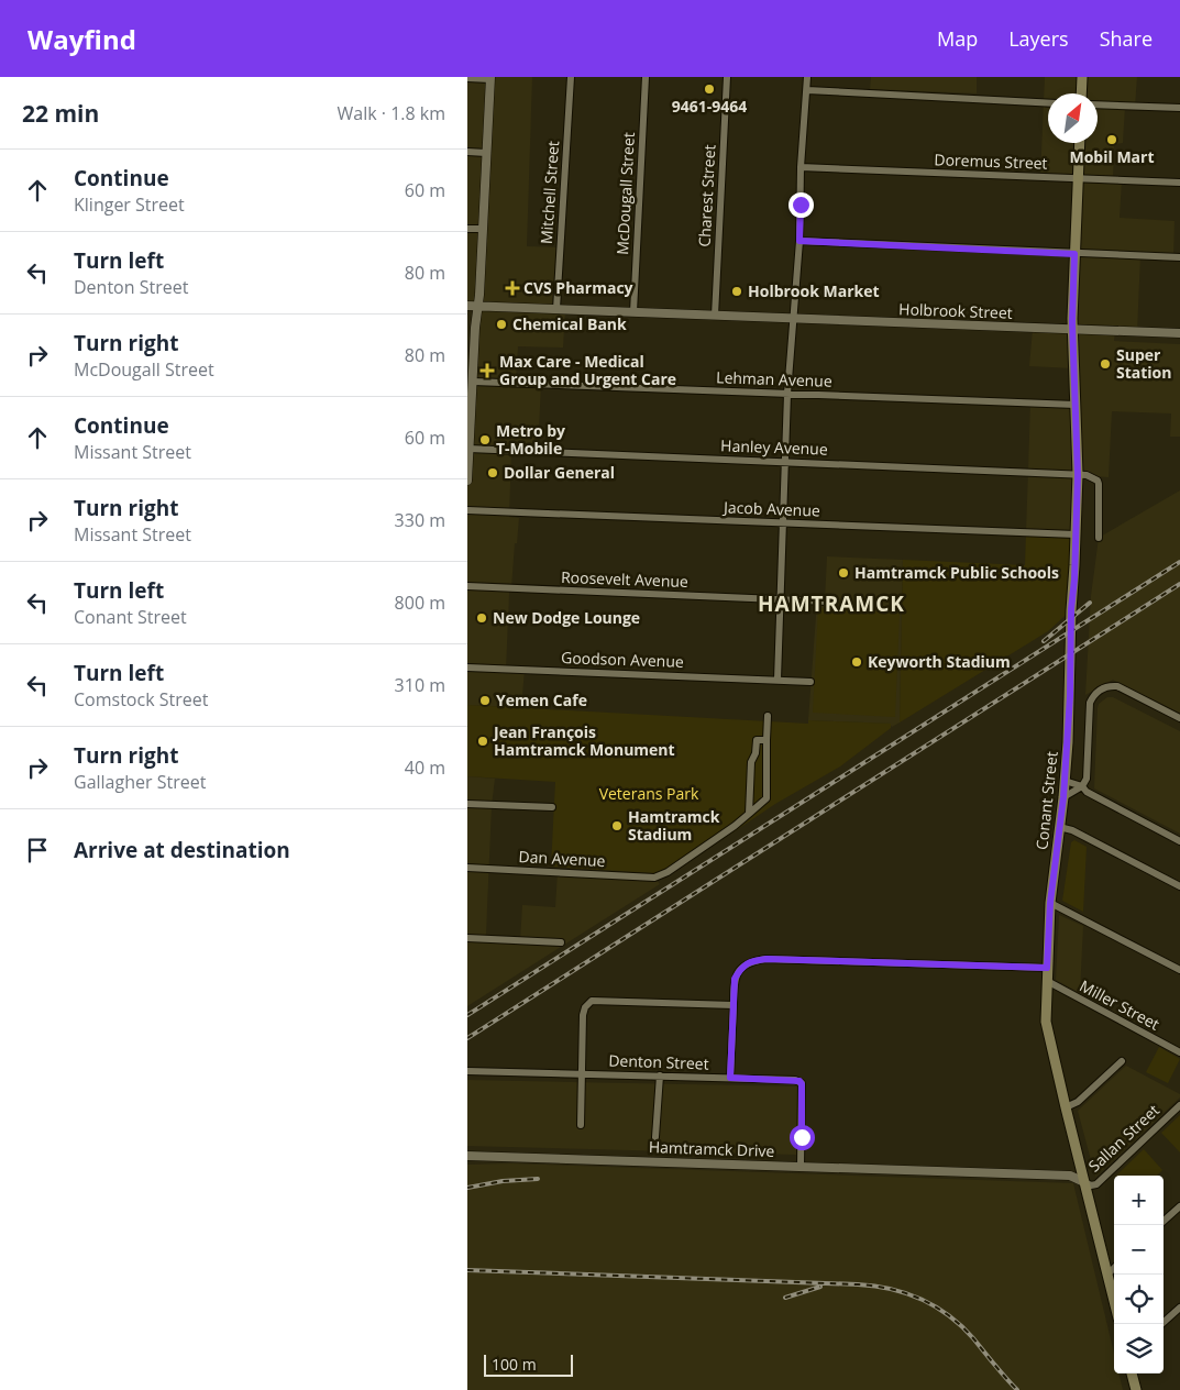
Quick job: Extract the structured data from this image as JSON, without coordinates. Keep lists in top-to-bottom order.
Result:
{
  "streets": {
    "main road": ["Conant Street"],
    "street": [
      "Doremus Street",
      "Mitchell Street",
      "McDougall Street",
      "Charest Street",
      "Holbrook Street",
      "Lehman Avenue",
      "Hanley Avenue",
      "Jacob Avenue",
      "Roosevelt Avenue",
      "Goodson Avenue",
      "Dan Avenue",
      "Miller Street",
      "Denton Street",
      "Sallan Street",
      "Hamtramck Drive"
    ]
  },
  "crossings": [
    ["Doremus Street", "Conant Street"],
    ["Mitchell Street", "Holbrook Street"],
    ["McDougall Street", "Holbrook Street"],
    ["Charest Street", "Holbrook Street"],
    ["Holbrook Street", "Conant Street"],
    ["Lehman Avenue", "Conant Street"],
    ["Hanley Avenue", "Conant Street"],
    ["Jacob Avenue", "Conant Street"],
    ["Conant Street", "Miller Street"],
    ["Conant Street", "Sallan Street"],
    ["Conant Street", "Hamtramck Drive"],
    ["Denton Street", "Hamtramck Drive"],
    ["Sallan Street", "Hamtramck Drive"]
  ],
  "districts": ["HAMTRAMCK"],
  "parks": ["Veterans Park"],
  "places": {
    "other": [
      "9461-9464",
      "Mobil Mart",
      "Holbrook Market",
      "Chemical Bank",
      "Super Station",
      "Metro by T-Mobile",
      "Dollar General",
      "Hamtramck Public Schools",
      "New Dodge Lounge",
      "Keyworth Stadium",
      "Yemen Cafe",
      "Jean François Hamtramck Monument",
      "Hamtramck Stadium"
    ],
    "health": ["CVS Pharmacy", "Max Care - Medical Group and Urgent Care"]
  },
  "scale_bar": "100 m",
  "north": "top right",
  "page": {
    "header": "Wayfind",
    "nav": ["Map", "Layers", "Share"],
    "heading": ["22 min", "Walk · 1.8 km"],
    "list": [
      ["Continue", "Klinger Street", "60 m"],
      ["Turn left", "Denton Street", "80 m"],
      ["Turn right", "McDougall Street", "80 m"],
      ["Continue", "Missant Street", "60 m"],
      ["Turn right", "Missant Street", "330 m"],
      ["Turn left", "Conant Street", "800 m"],
      ["Turn left", "Comstock Street", "310 m"],
      ["Turn right", "Gallagher Street", "40 m"],
      "Arrive at destination"
    ],
    "map_buttons": ["+", "−"],
    "scale": "100 m"
  }
}
